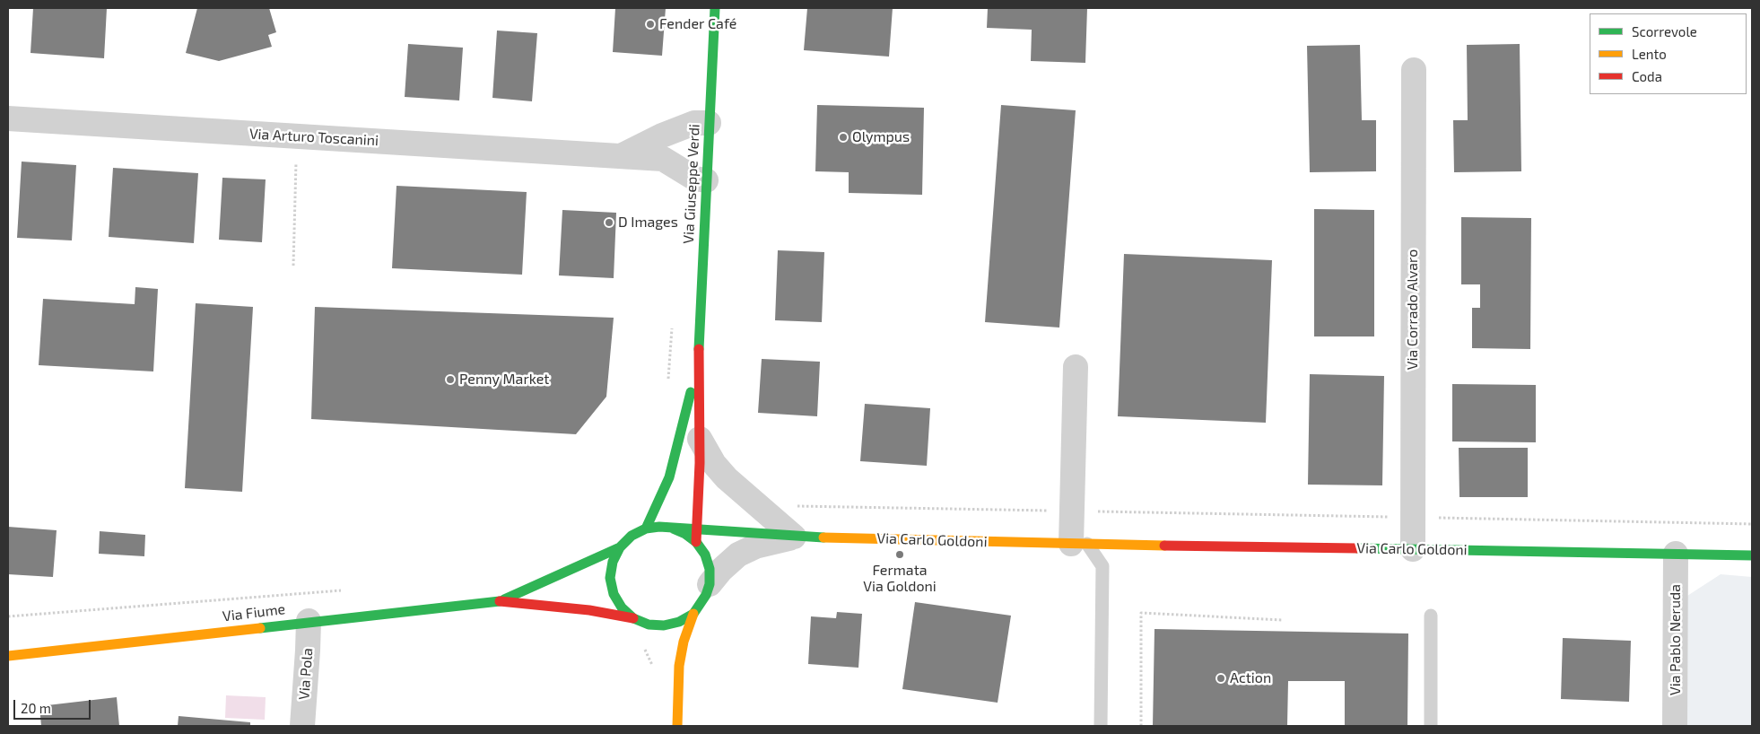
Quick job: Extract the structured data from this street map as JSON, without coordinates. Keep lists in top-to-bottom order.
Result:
{
  "streets": {
    "street": [
      "Via Arturo Toscanini",
      "Via Giuseppe Verdi",
      "Via Corrado Alvaro",
      "Via Carlo Goldoni",
      "Via Fiume",
      "Via Pablo Neruda",
      "Via Pola"
    ]
  },
  "crossings": [
    ["Via Arturo Toscanini", "Via Giuseppe Verdi"],
    ["Via Giuseppe Verdi", "Via Carlo Goldoni"],
    ["Via Giuseppe Verdi", "Via Fiume"],
    ["Via Corrado Alvaro", "Via Carlo Goldoni"],
    ["Via Carlo Goldoni", "Via Fiume"],
    ["Via Carlo Goldoni", "Via Pablo Neruda"],
    ["Via Fiume", "Via Pola"]
  ],
  "places": [
    "Fender Café",
    "Olympus",
    "D Images",
    "Penny Market",
    "Fermata Via Goldoni",
    "Action"
  ],
  "legend": ["Scorrevole", "Lento", "Coda"],
  "scale_bar": "20 m"
}
